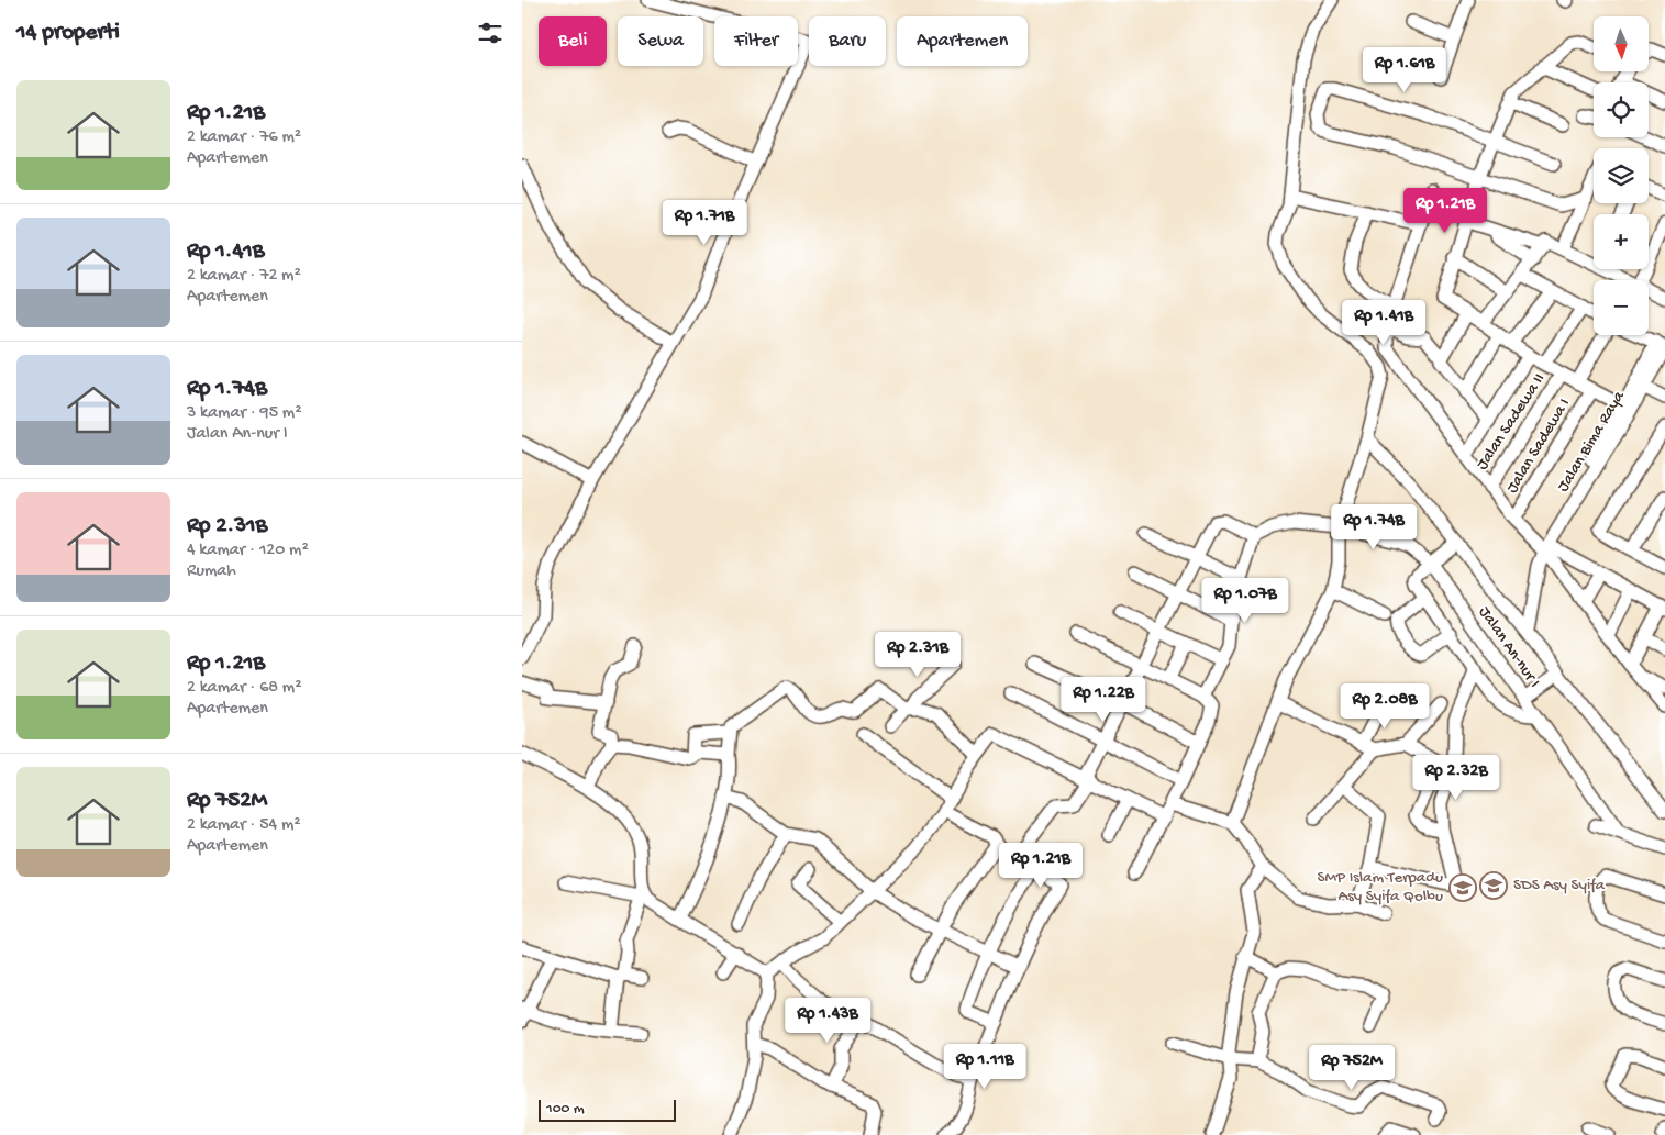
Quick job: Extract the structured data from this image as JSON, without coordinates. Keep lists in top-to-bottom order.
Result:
{
  "streets": {
    "street": [
      "Jalan Sadewa II",
      "Jalan Bima Raya",
      "Jalan Sadewa I",
      "Jalan An-nur I"
    ]
  },
  "places": {
    "school or university": ["SDS Asy Syifa", "SMP Islam Terpadu Asy Syifa Qolbu"]
  },
  "scale_bar": "100 m",
  "north": "bottom",
  "page": {
    "heading": "14 properti",
    "map_buttons": ["+", "−"],
    "chip": [
      "Beli",
      "Sewa",
      "Filter",
      "Baru",
      "Apartemen"
    ],
    "price": [
      "Rp 1.61B",
      "Rp 1.21B",
      "Rp 1.71B",
      "Rp 1.41B",
      "Rp 1.74B",
      "Rp 1.07B",
      "Rp 2.31B",
      "Rp 1.22B",
      "Rp 2.08B",
      "Rp 2.32B",
      "Rp 1.21B",
      "Rp 1.43B",
      "Rp 1.11B",
      "Rp 752M"
    ],
    "list": [
      {
        "name": "Rp 1.21B",
        "note": "2 kamar · 76 m² · Apartemen"
      },
      {
        "name": "Rp 1.41B",
        "note": "2 kamar · 72 m² · Apartemen"
      },
      {
        "name": "Rp 1.74B",
        "note": "3 kamar · 95 m² · Jalan An-nur I"
      },
      {
        "name": "Rp 2.31B",
        "note": "4 kamar · 120 m² · Rumah"
      },
      {
        "name": "Rp 1.21B",
        "note": "2 kamar · 68 m² · Apartemen"
      },
      {
        "name": "Rp 752M",
        "note": "2 kamar · 54 m² · Apartemen"
      }
    ],
    "scale": "100 m"
  }
}
